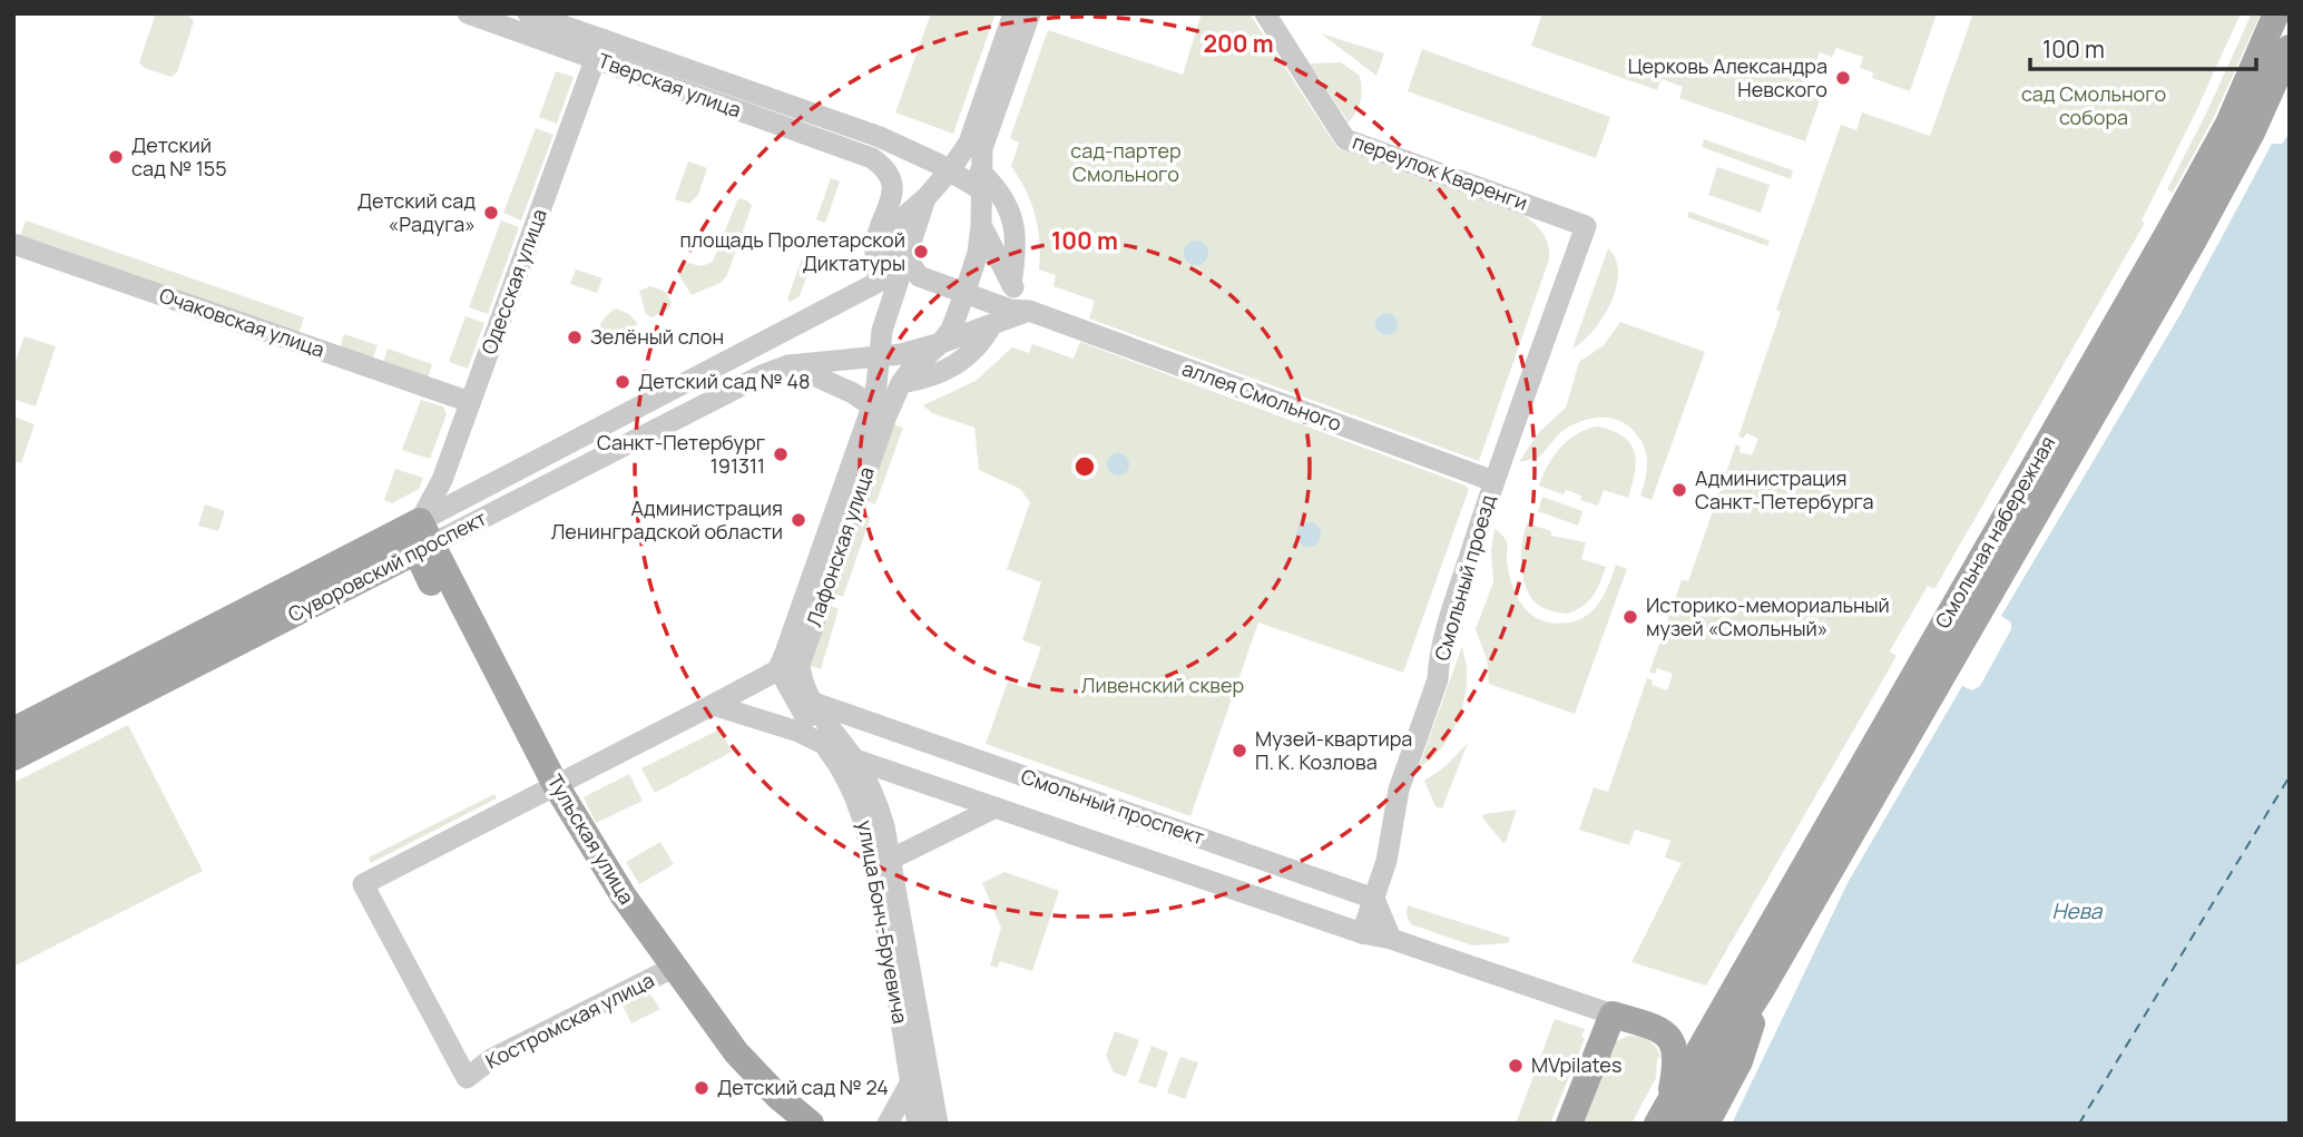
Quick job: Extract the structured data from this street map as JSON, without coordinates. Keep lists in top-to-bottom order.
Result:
{
  "streets": {
    "main road": ["Смольная набережная", "Суворовский проспект", "Тульская улица"],
    "street": [
      "Тверская улица",
      "переулок Кваренги",
      "Одесская улица",
      "Очаковская улица",
      "аллея Смольного",
      "Лафонская улица",
      "Смольный проезд",
      "Смольный проспект",
      "улица Бонч-Бруевича",
      "Костромская улица"
    ]
  },
  "crossings": [
    ["Тверская улица", "Одесская улица"],
    ["Тверская улица", "Суворовский проспект"],
    ["переулок Кваренги", "Смольный проезд"],
    ["Одесская улица", "Очаковская улица"],
    ["Одесская улица", "Суворовский проспект"],
    ["Одесская улица", "Тульская улица"],
    ["аллея Смольного", "Смольный проезд"],
    ["Лафонская улица", "Смольный проспект"],
    ["Лафонская улица", "улица Бонч-Бруевича"],
    ["Суворовский проспект", "Тульская улица"],
    ["Смольный проезд", "Смольный проспект"],
    ["Смольный проспект", "улица Бонч-Бруевича"],
    ["Тульская улица", "Костромская улица"]
  ],
  "water": ["Нева"],
  "parks": ["сад Смольного собора", "сад-партер Смольного", "Ливенский сквер"],
  "places": [
    "Церковь Александра Невского",
    "Детский сад № 155",
    "Детский сад «Радуга»",
    "площадь Пролетарской Диктатуры",
    "Зелёный слон",
    "Детский сад № 48",
    "Санкт-Петербург 191311",
    "Администрация Санкт-Петербурга",
    "Администрация Ленинградской области",
    "Историко-мемориальный музей «Смольный»",
    "Музей-квартира П. К. Козлова",
    "MVpilates",
    "Детский сад № 24"
  ],
  "scale_bar": "100 m",
  "rings": ["200 m", "100 m"]
}
